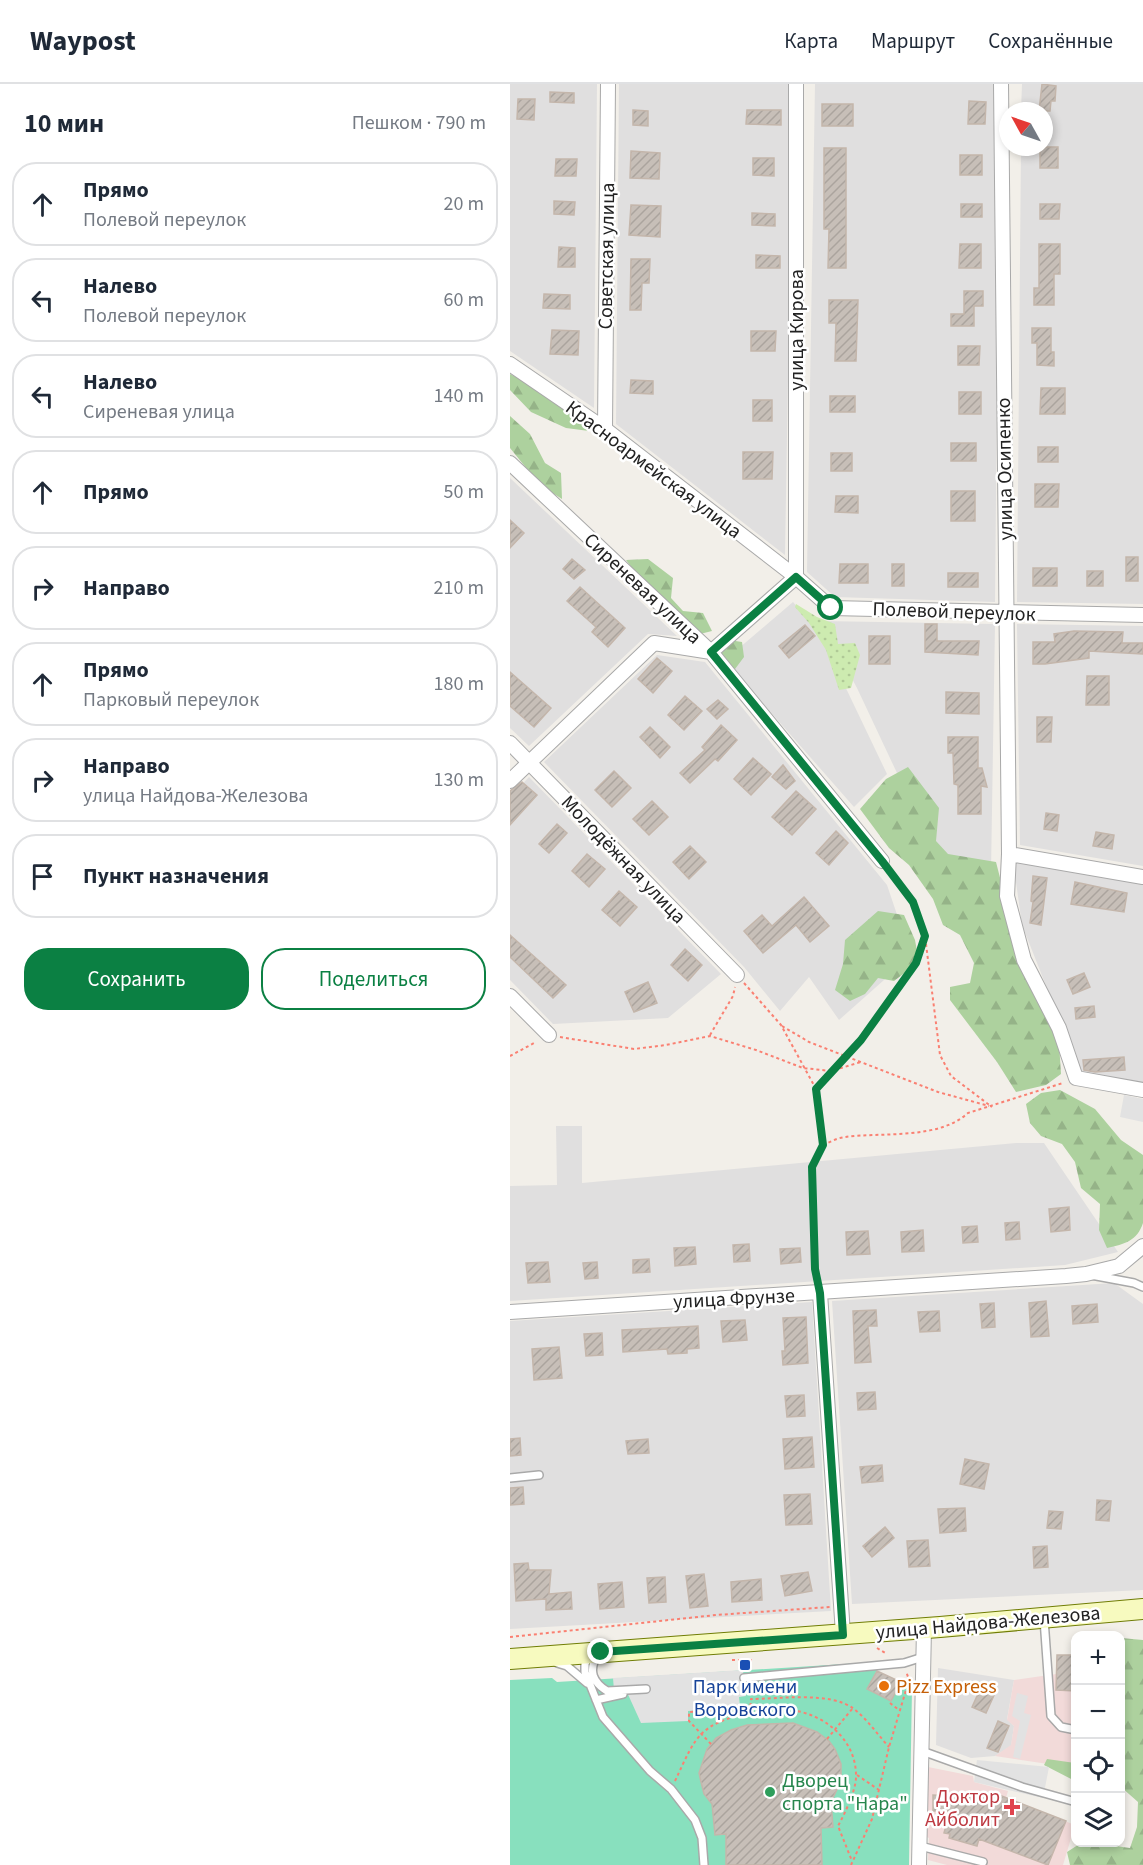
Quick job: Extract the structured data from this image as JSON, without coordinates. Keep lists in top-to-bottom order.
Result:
{
  "streets": {
    "main road": ["улица Найдова-Железова"],
    "street": [
      "Советская улица",
      "улица Кирова",
      "Красноармейская улица",
      "улица Осипенко",
      "Сиреневая улица",
      "Полевой переулок",
      "Молодёжная улица",
      "улица Фрунзе"
    ]
  },
  "crossings": [
    ["Советская улица", "Красноармейская улица"],
    ["улица Кирова", "Красноармейская улица"],
    ["улица Кирова", "Полевой переулок"],
    ["Красноармейская улица", "Полевой переулок"],
    ["улица Осипенко", "Полевой переулок"]
  ],
  "places": {
    "transit": ["Парк имени Воровского"],
    "other": ["Pizz Express", "Дворец спорта \"Нара\""],
    "health": ["Доктор Айболит"]
  },
  "north": "top left",
  "page": {
    "header": "Waypost",
    "nav": ["Карта", "Маршрут", "Сохранённые"],
    "heading": ["10 мин", "Пешком · 790 m"],
    "list": [
      ["Прямо", "Полевой переулок", "20 m"],
      ["Налево", "Полевой переулок", "60 m"],
      ["Налево", "Сиреневая улица", "140 m"],
      ["Прямо", "50 m"],
      ["Направо", "210 m"],
      ["Прямо", "Парковый переулок", "180 m"],
      ["Направо", "улица Найдова-Железова", "130 m"],
      "Пункт назначения"
    ],
    "buttons": ["Сохранить", "Поделиться"],
    "map_buttons": ["+", "−"]
  }
}
